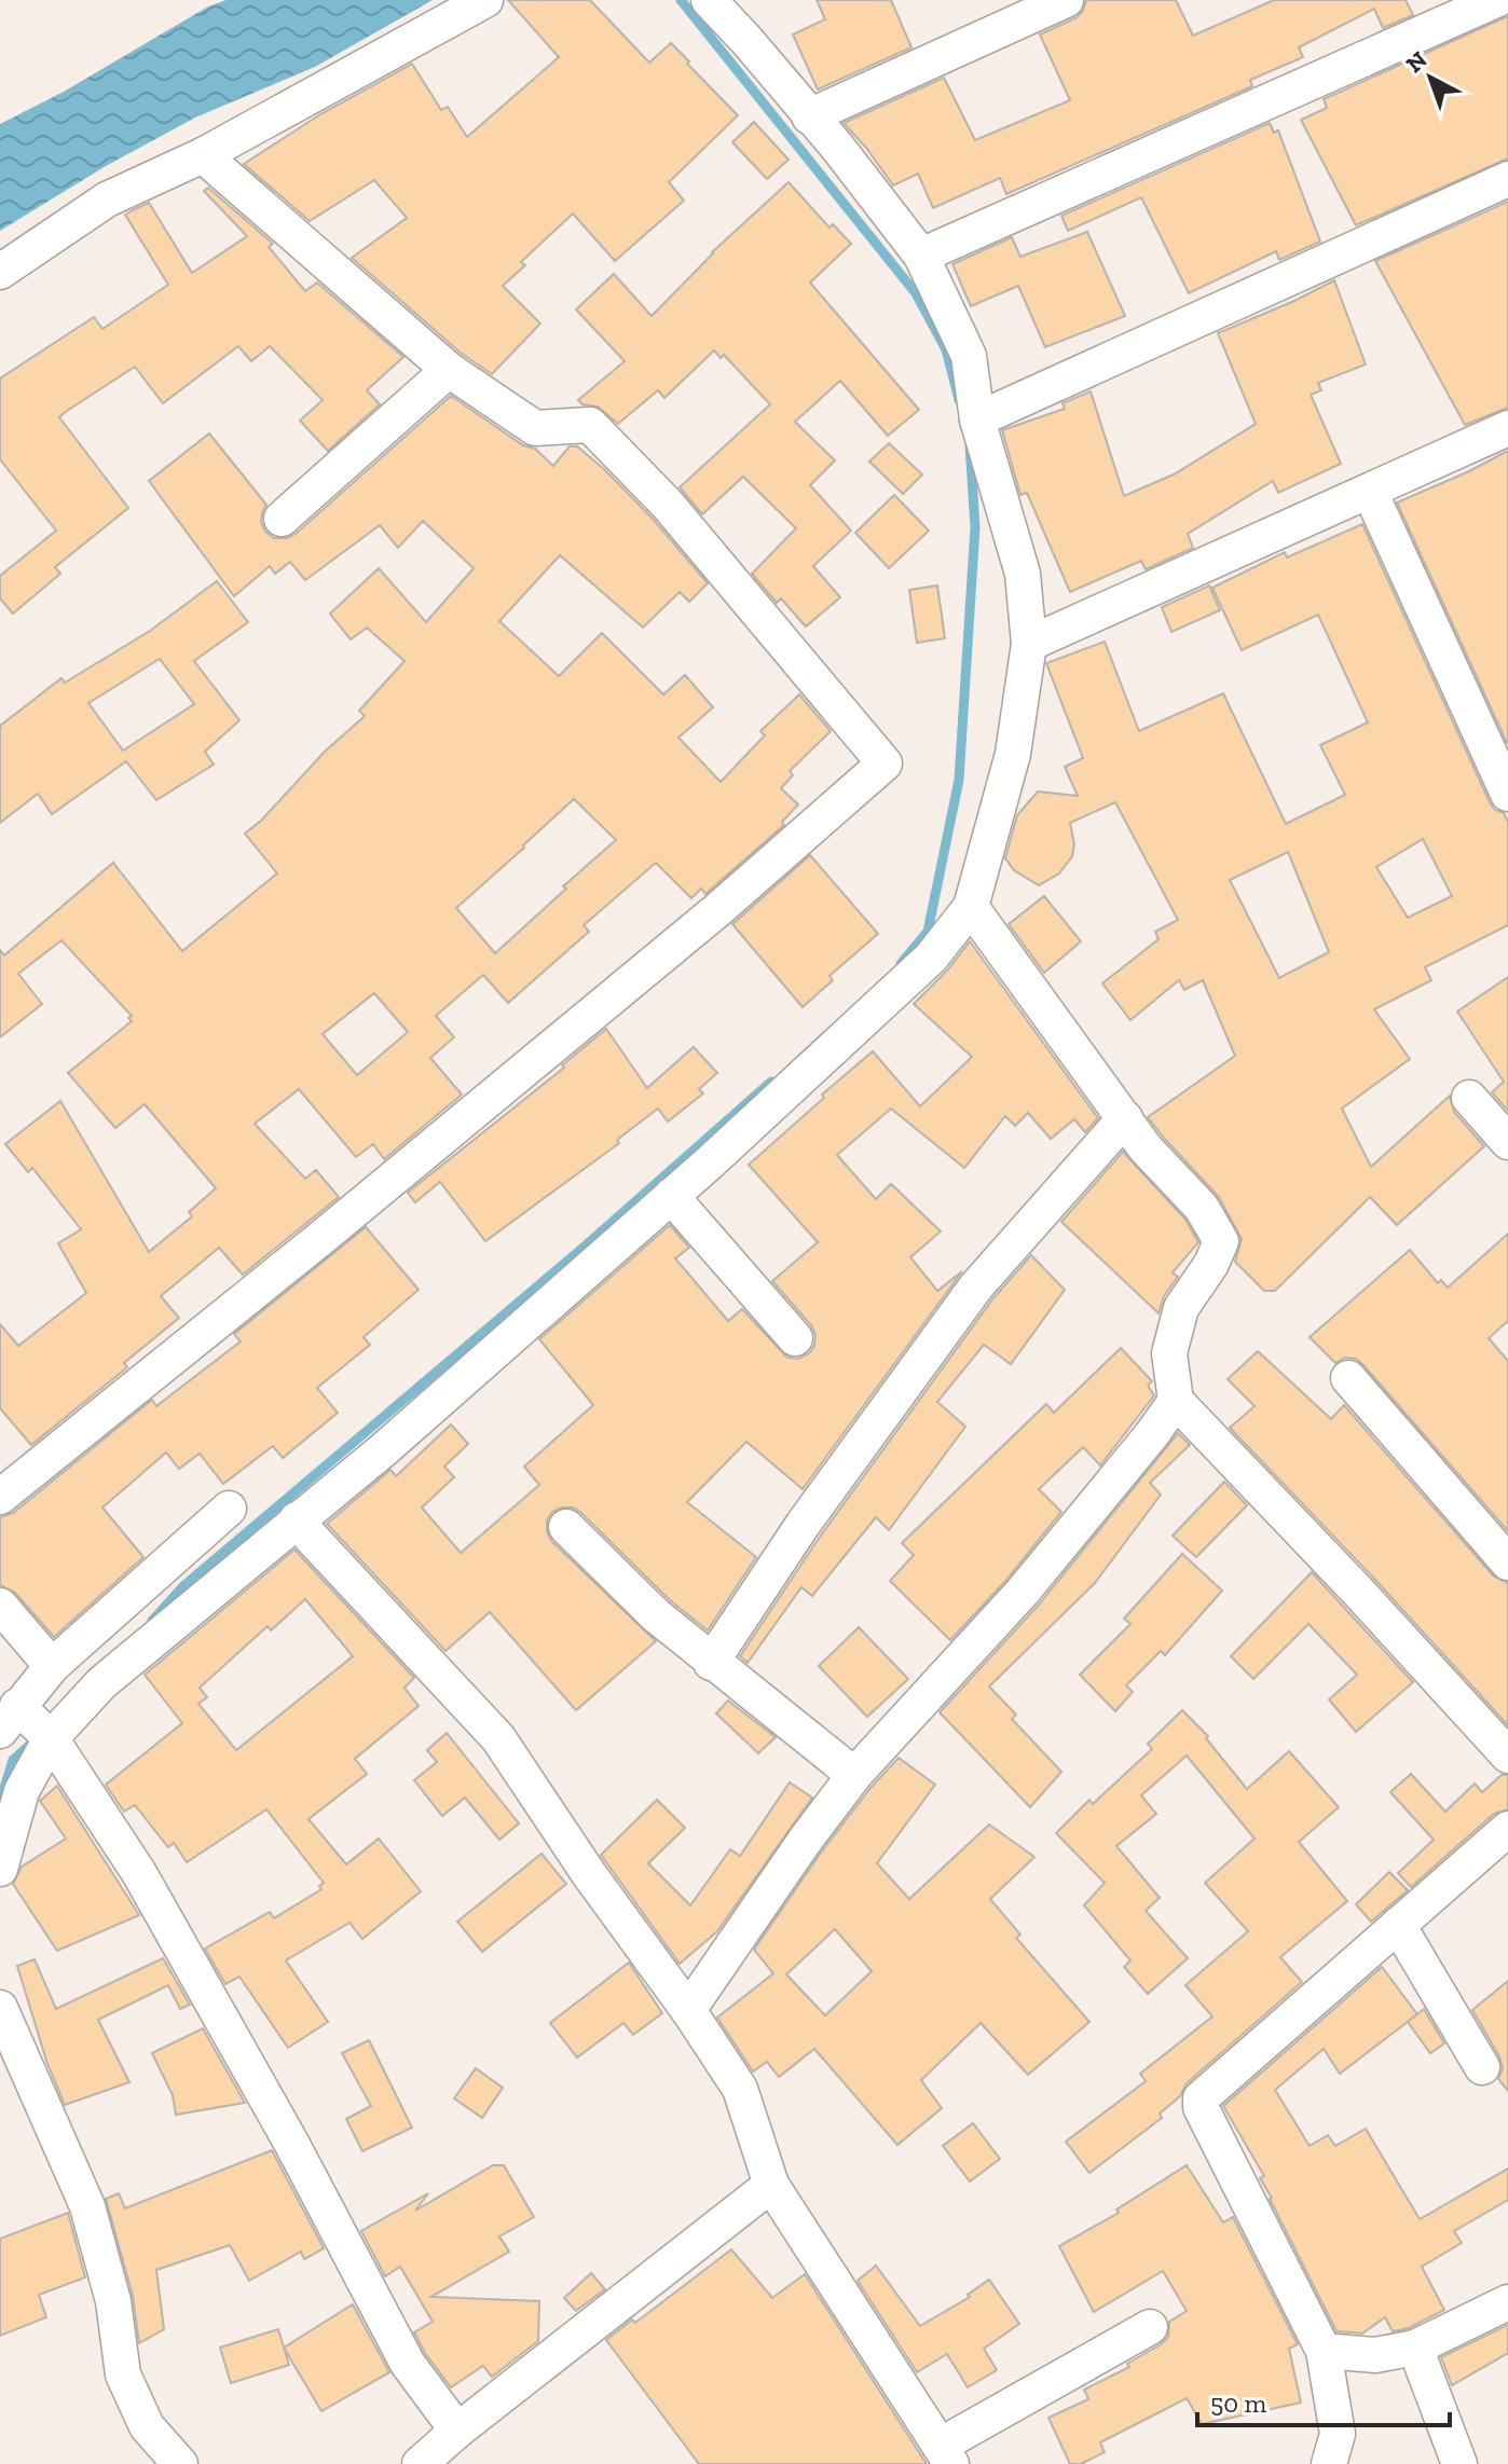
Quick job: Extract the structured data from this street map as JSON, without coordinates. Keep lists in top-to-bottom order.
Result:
{
  "scale_bar": "50 m",
  "north": "top left"
}
